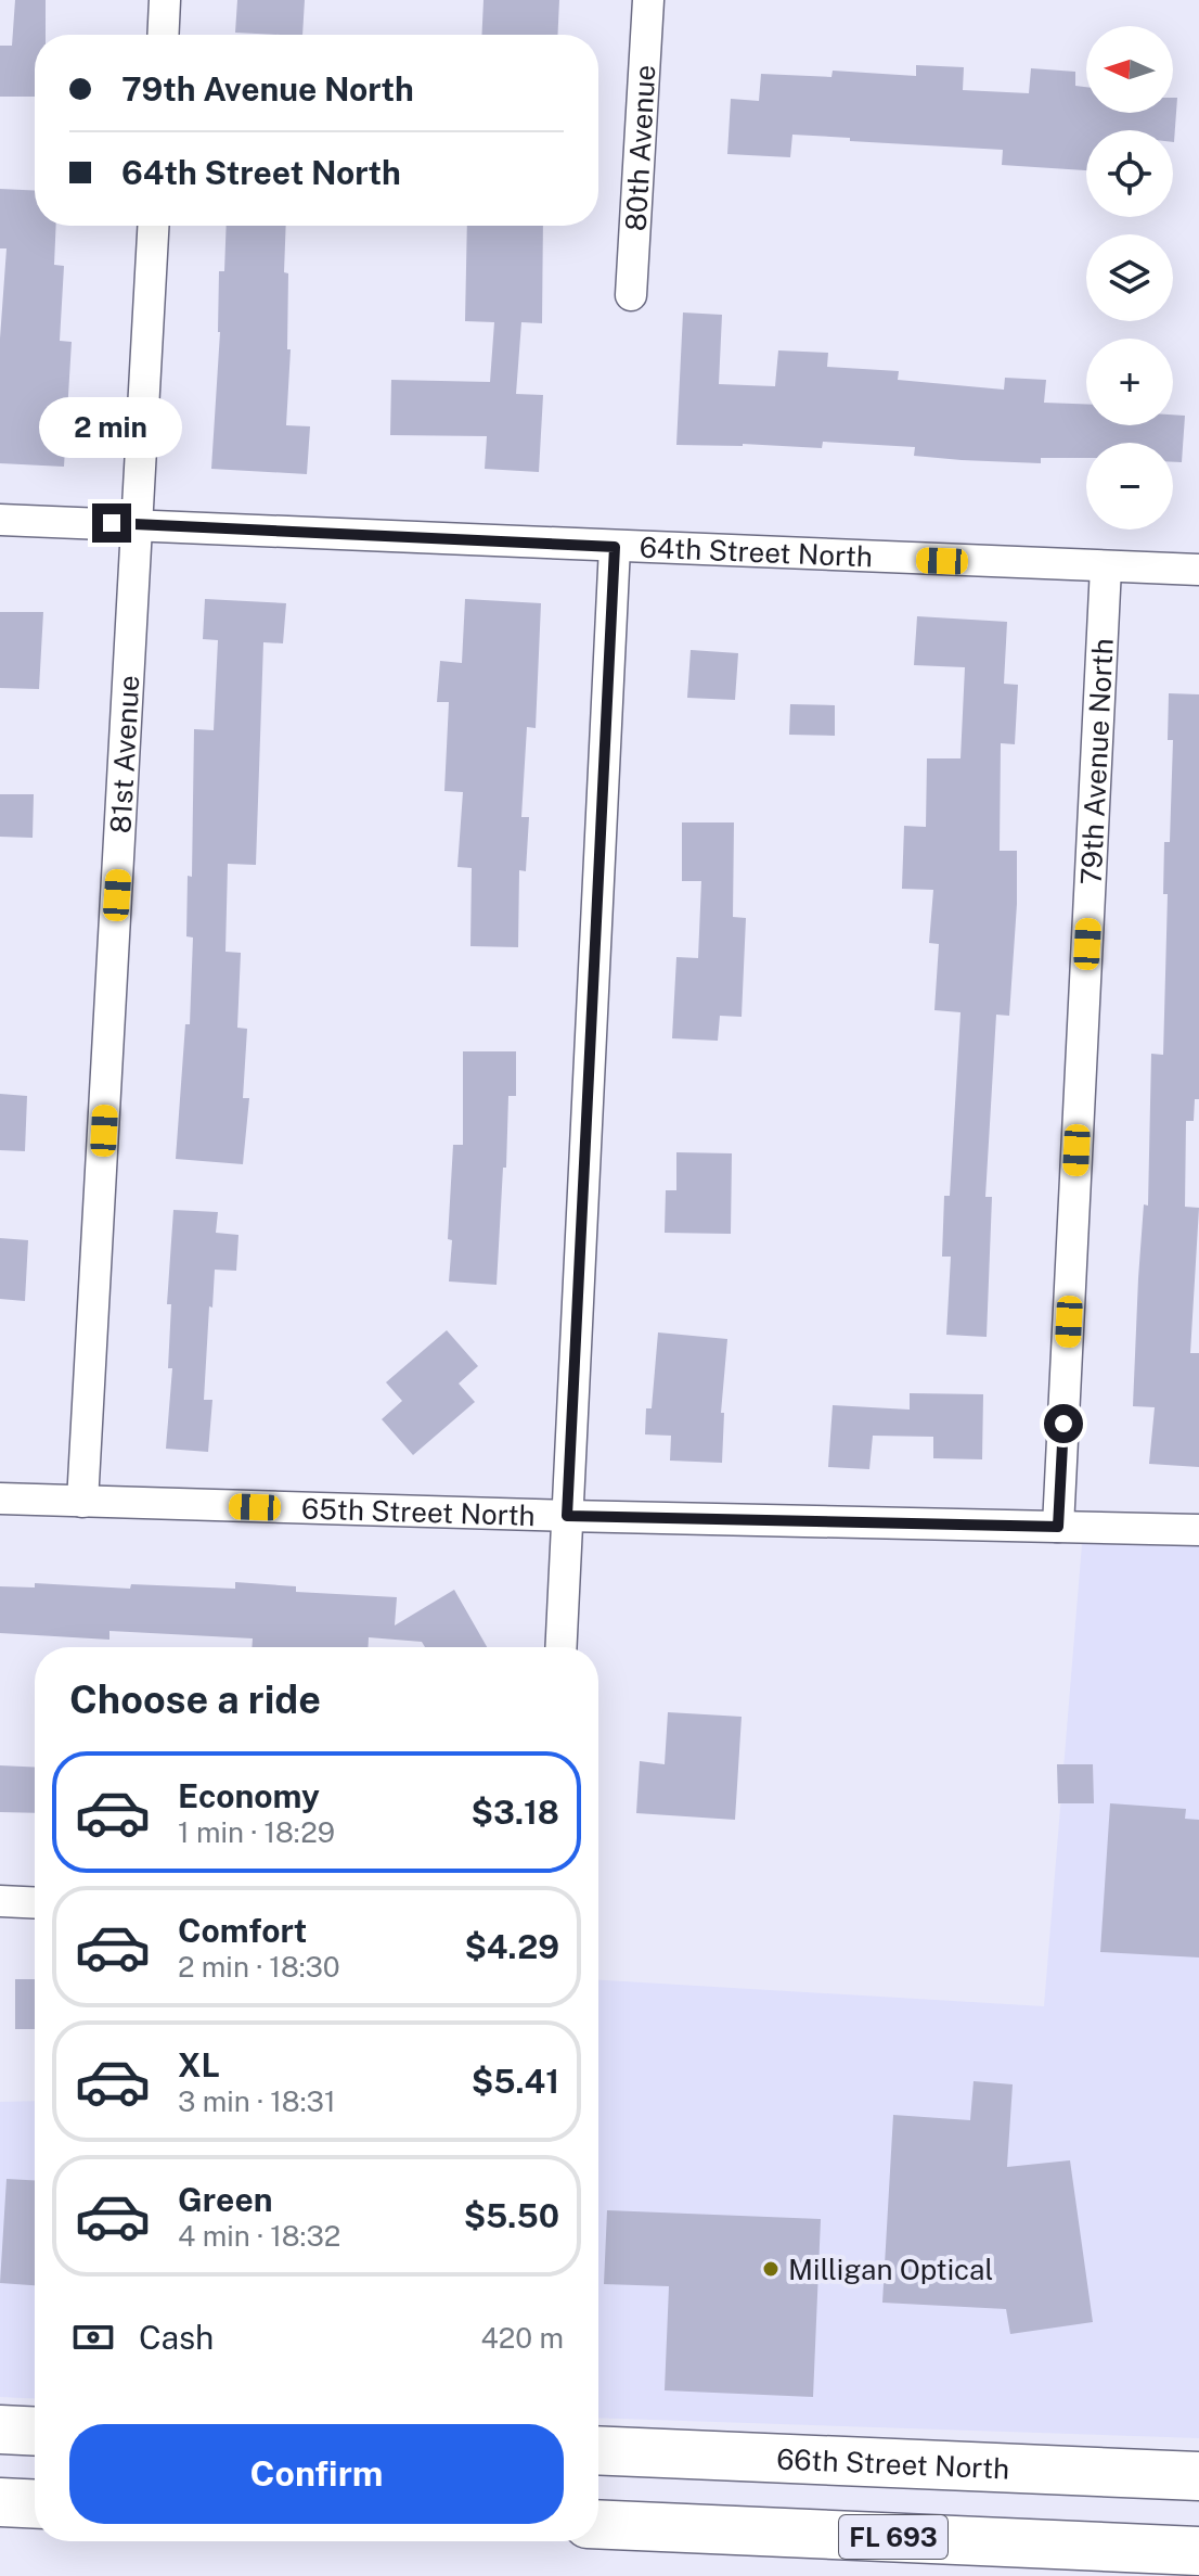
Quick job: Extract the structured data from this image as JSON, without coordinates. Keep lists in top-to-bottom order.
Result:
{
  "streets": {
    "main road": ["66th Street North", "FL 693"],
    "street": [
      "80th Avenue",
      "64th Street North",
      "81st Avenue",
      "79th Avenue North",
      "65th Street North"
    ]
  },
  "crossings": [
    ["64th Street North", "81st Avenue"],
    ["64th Street North", "79th Avenue North"],
    ["81st Avenue", "65th Street North"],
    ["79th Avenue North", "65th Street North"]
  ],
  "places": ["Milligan Optical"],
  "north": "left",
  "page": {
    "map_buttons": ["+", "−"],
    "banner": ["79th Avenue North", "64th Street North"],
    "bubble": "2 min",
    "heading": "Choose a ride",
    "list": [
      {
        "name": "Economy",
        "note": "1 min · 18:29",
        "value": "$3.18"
      },
      {
        "name": "Comfort",
        "note": "2 min · 18:30",
        "value": "$4.29"
      },
      {
        "name": "XL",
        "note": "3 min · 18:31",
        "value": "$5.41"
      },
      {
        "name": "Green",
        "note": "4 min · 18:32",
        "value": "$5.50"
      }
    ],
    "pay": ["Cash", "420 m"],
    "buttons": "Confirm"
  }
}
